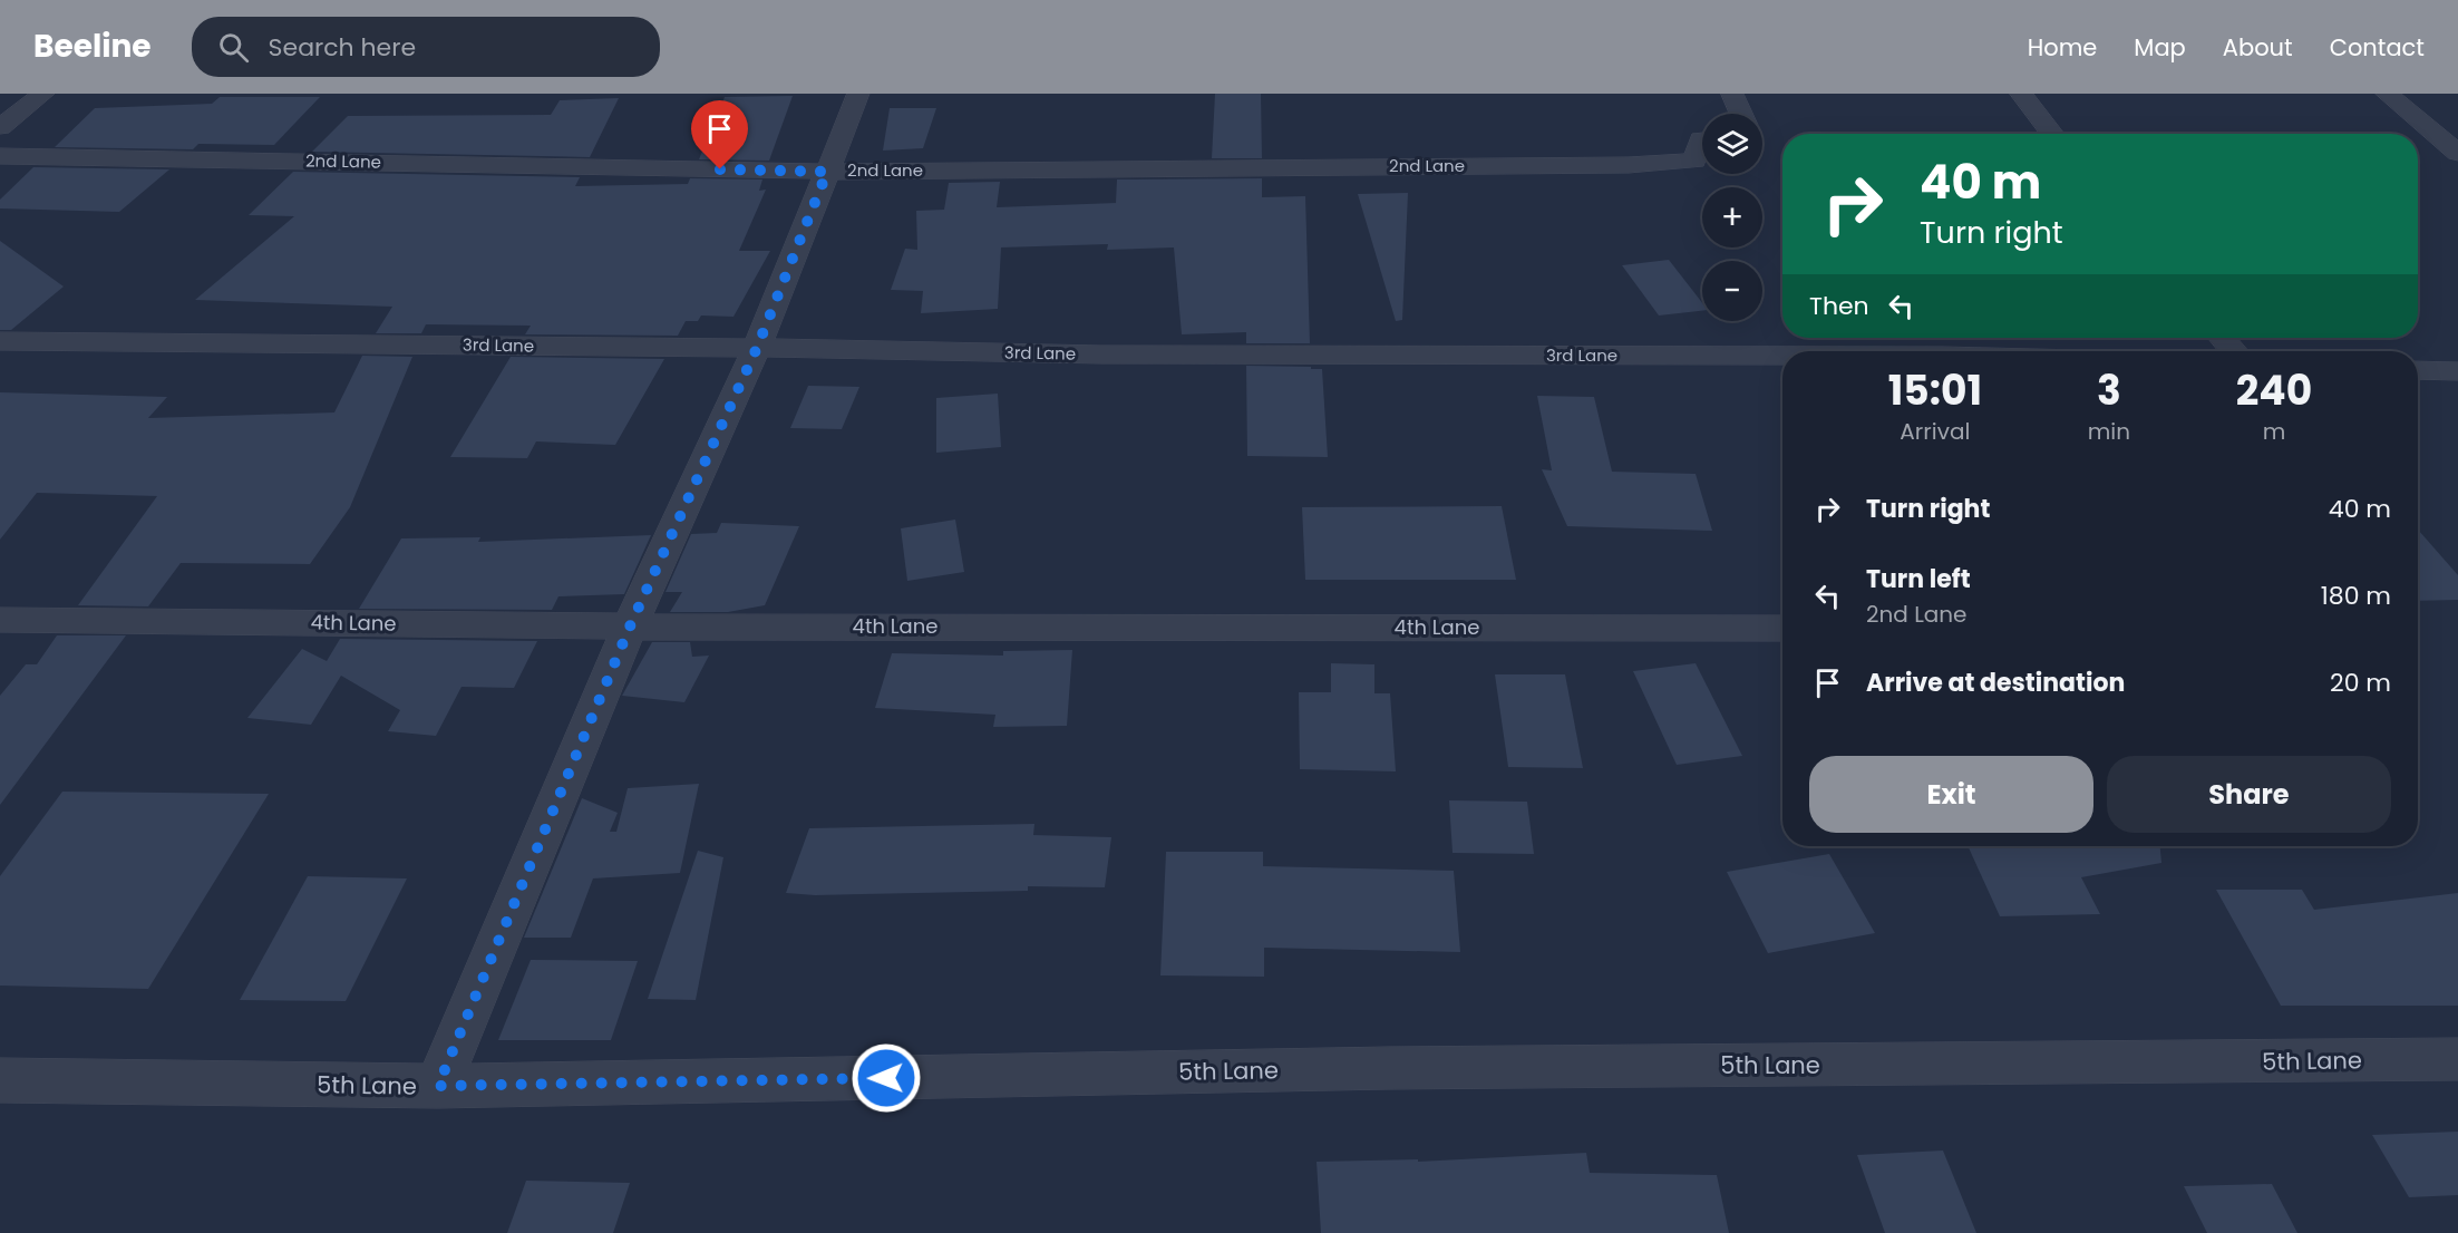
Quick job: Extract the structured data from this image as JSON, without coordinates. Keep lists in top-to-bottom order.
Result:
{
  "streets": {
    "street": [
      "2nd Lane",
      "3rd Lane",
      "4th Lane",
      "5th Lane"
    ]
  },
  "page": {
    "header": "Beeline",
    "search": "Search here",
    "nav": [
      "Home",
      "Map",
      "About",
      "Contact"
    ],
    "map_buttons": ["+", "−"],
    "turn": ["40 m", "Turn right"],
    "then": "Then",
    "eta": [
      "15:01",
      "Arrival",
      "3",
      "min",
      "240",
      "m"
    ],
    "list": [
      {
        "name": "Turn right",
        "value": "40 m"
      },
      {
        "name": "Turn left",
        "note": "2nd Lane",
        "value": "180 m"
      },
      {
        "name": "Arrive at destination",
        "value": "20 m"
      }
    ],
    "buttons": ["Exit", "Share"]
  }
}
